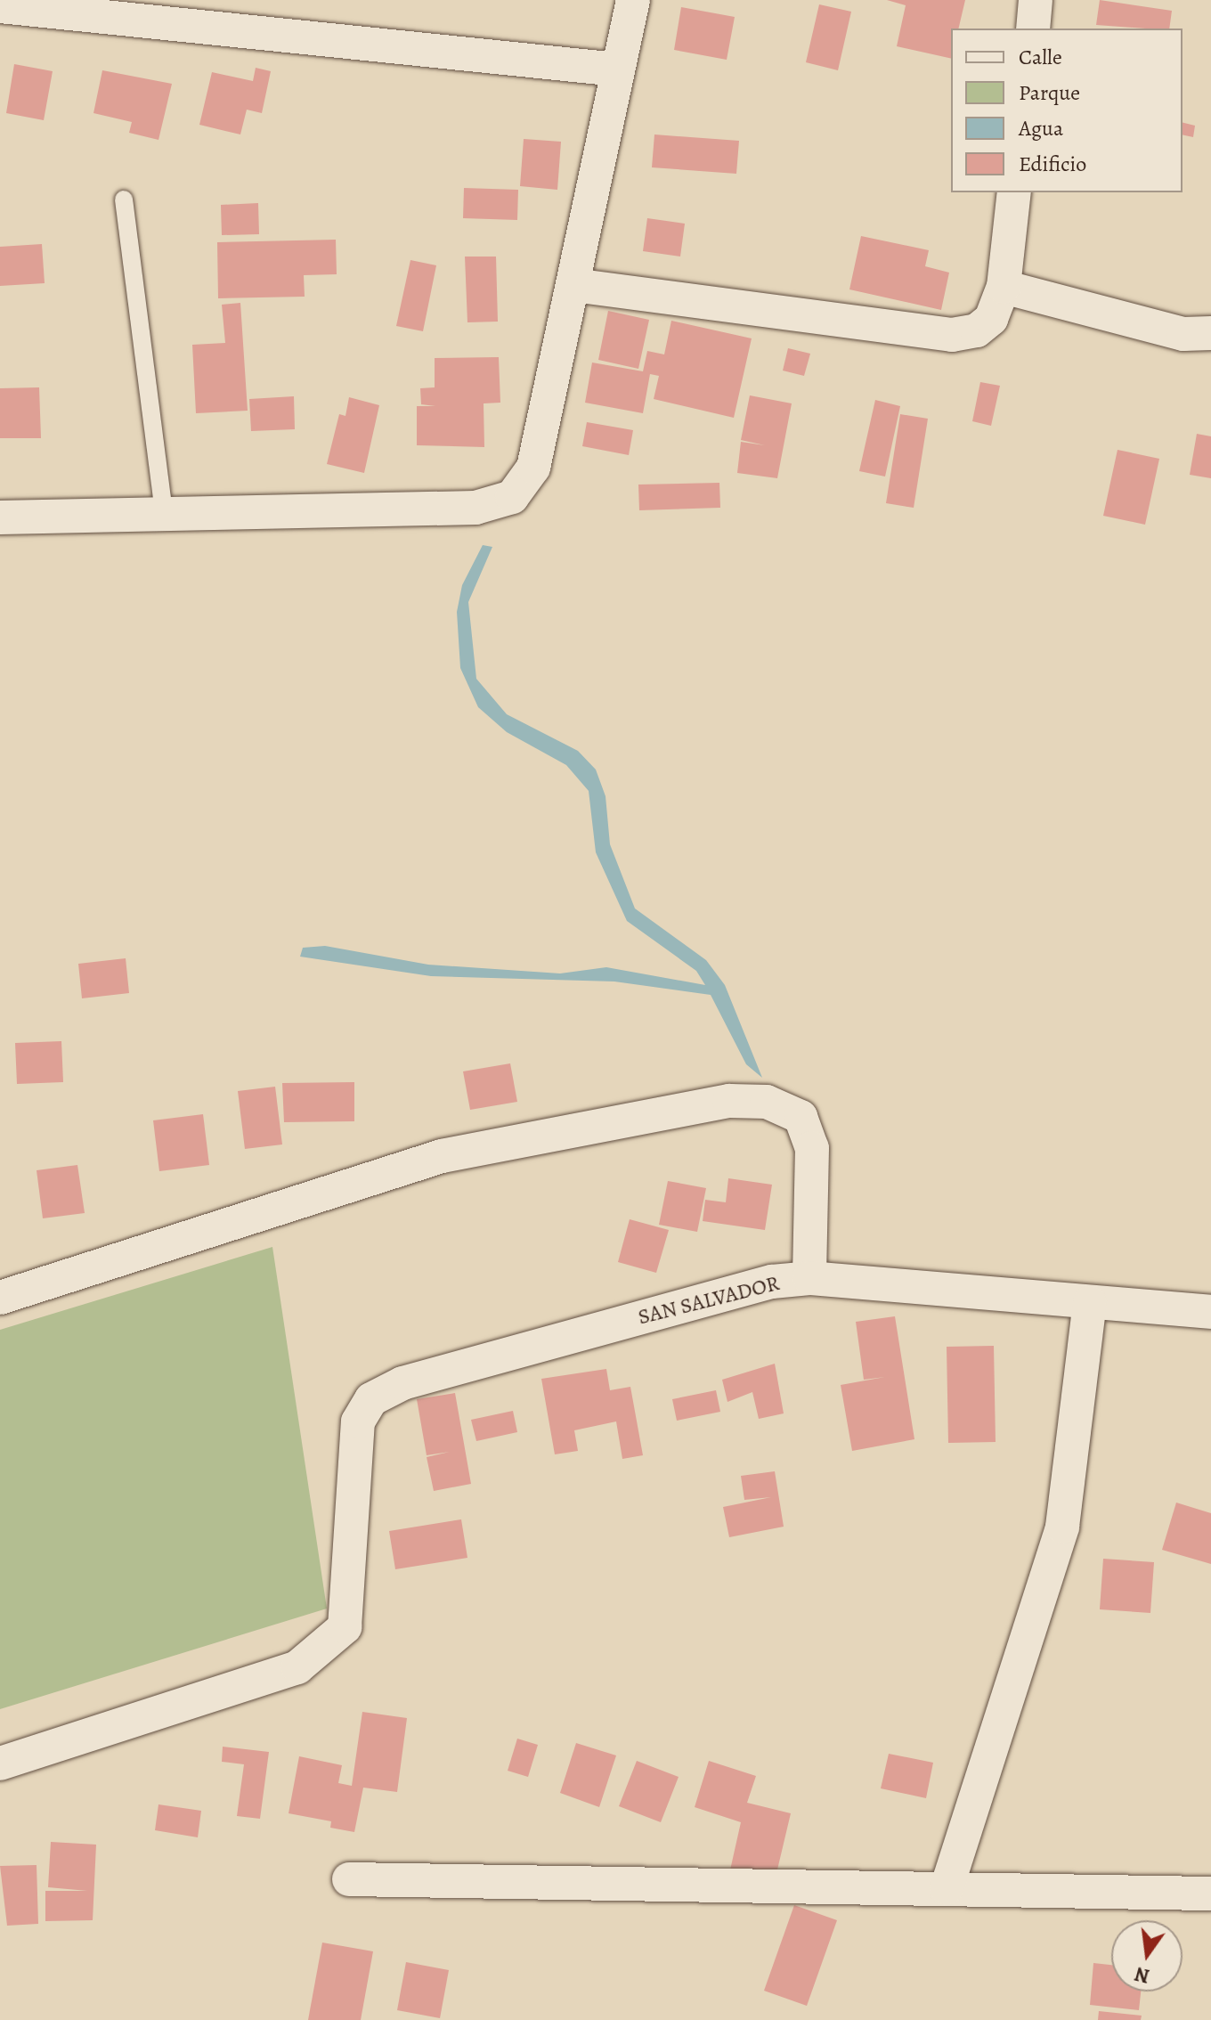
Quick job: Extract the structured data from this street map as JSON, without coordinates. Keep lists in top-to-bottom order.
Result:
{
  "streets": {
    "street": ["SAN SALVADOR"]
  },
  "legend": [
    "Calle",
    "Parque",
    "Agua",
    "Edificio"
  ],
  "north": "bottom"
}
